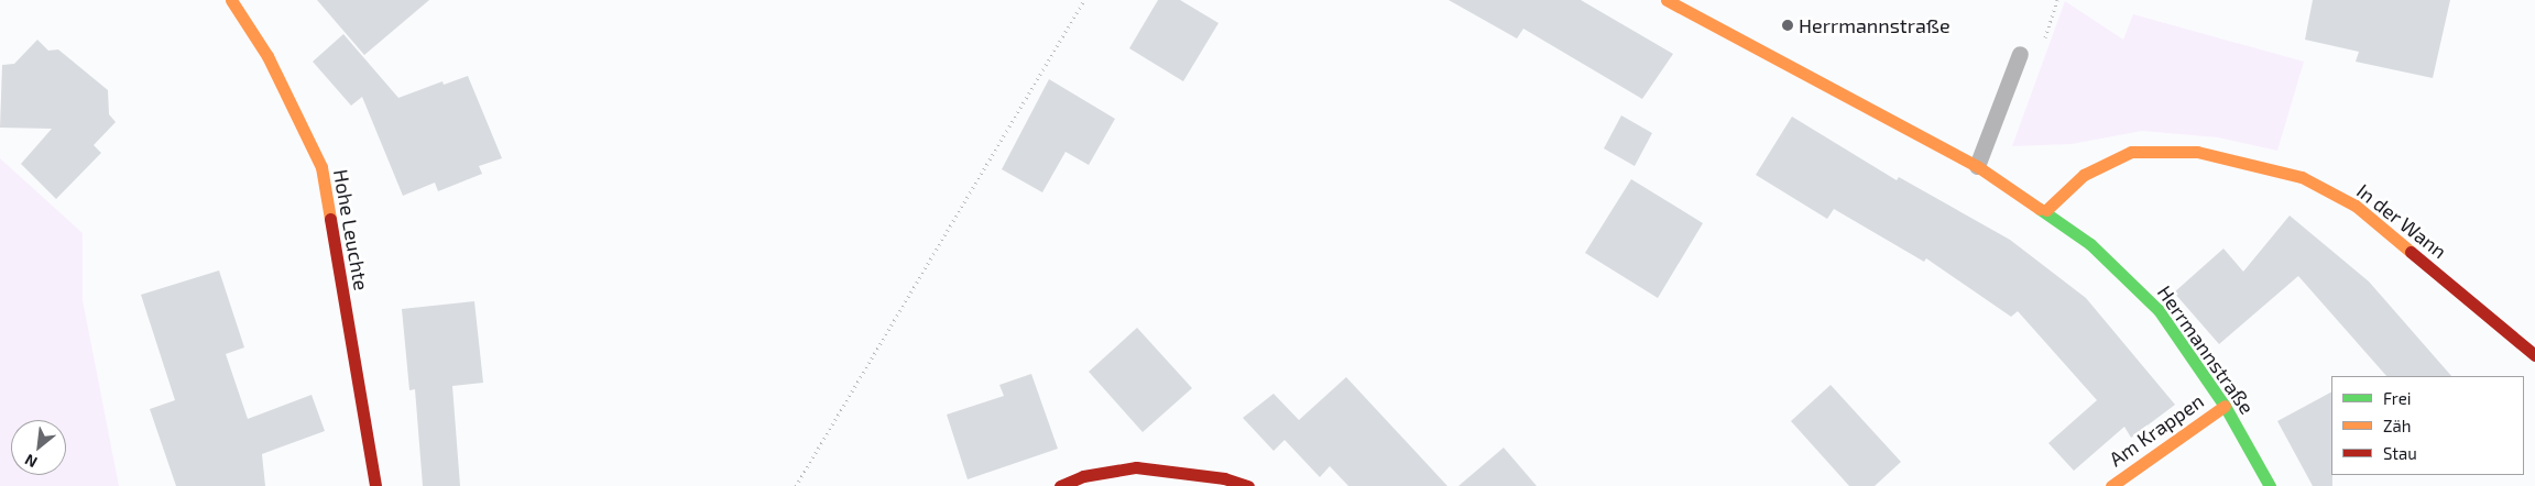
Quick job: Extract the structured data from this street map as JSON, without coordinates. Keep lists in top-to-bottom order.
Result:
{
  "streets": {
    "street": [
      "In der Wann",
      "Hohe Leuchte",
      "Herrmannstraße",
      "Am Krappen"
    ]
  },
  "crossings": [
    ["In der Wann", "Herrmannstraße"],
    ["Herrmannstraße", "Am Krappen"]
  ],
  "places": ["Herrmannstraße"],
  "legend": ["Frei", "Zäh", "Stau"],
  "north": "bottom left"
}
